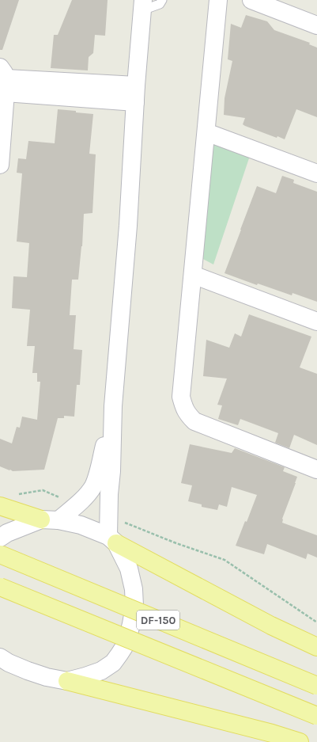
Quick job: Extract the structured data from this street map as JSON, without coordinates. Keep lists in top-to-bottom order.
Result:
{
  "streets": {
    "main road": ["DF-150"]
  }
}
